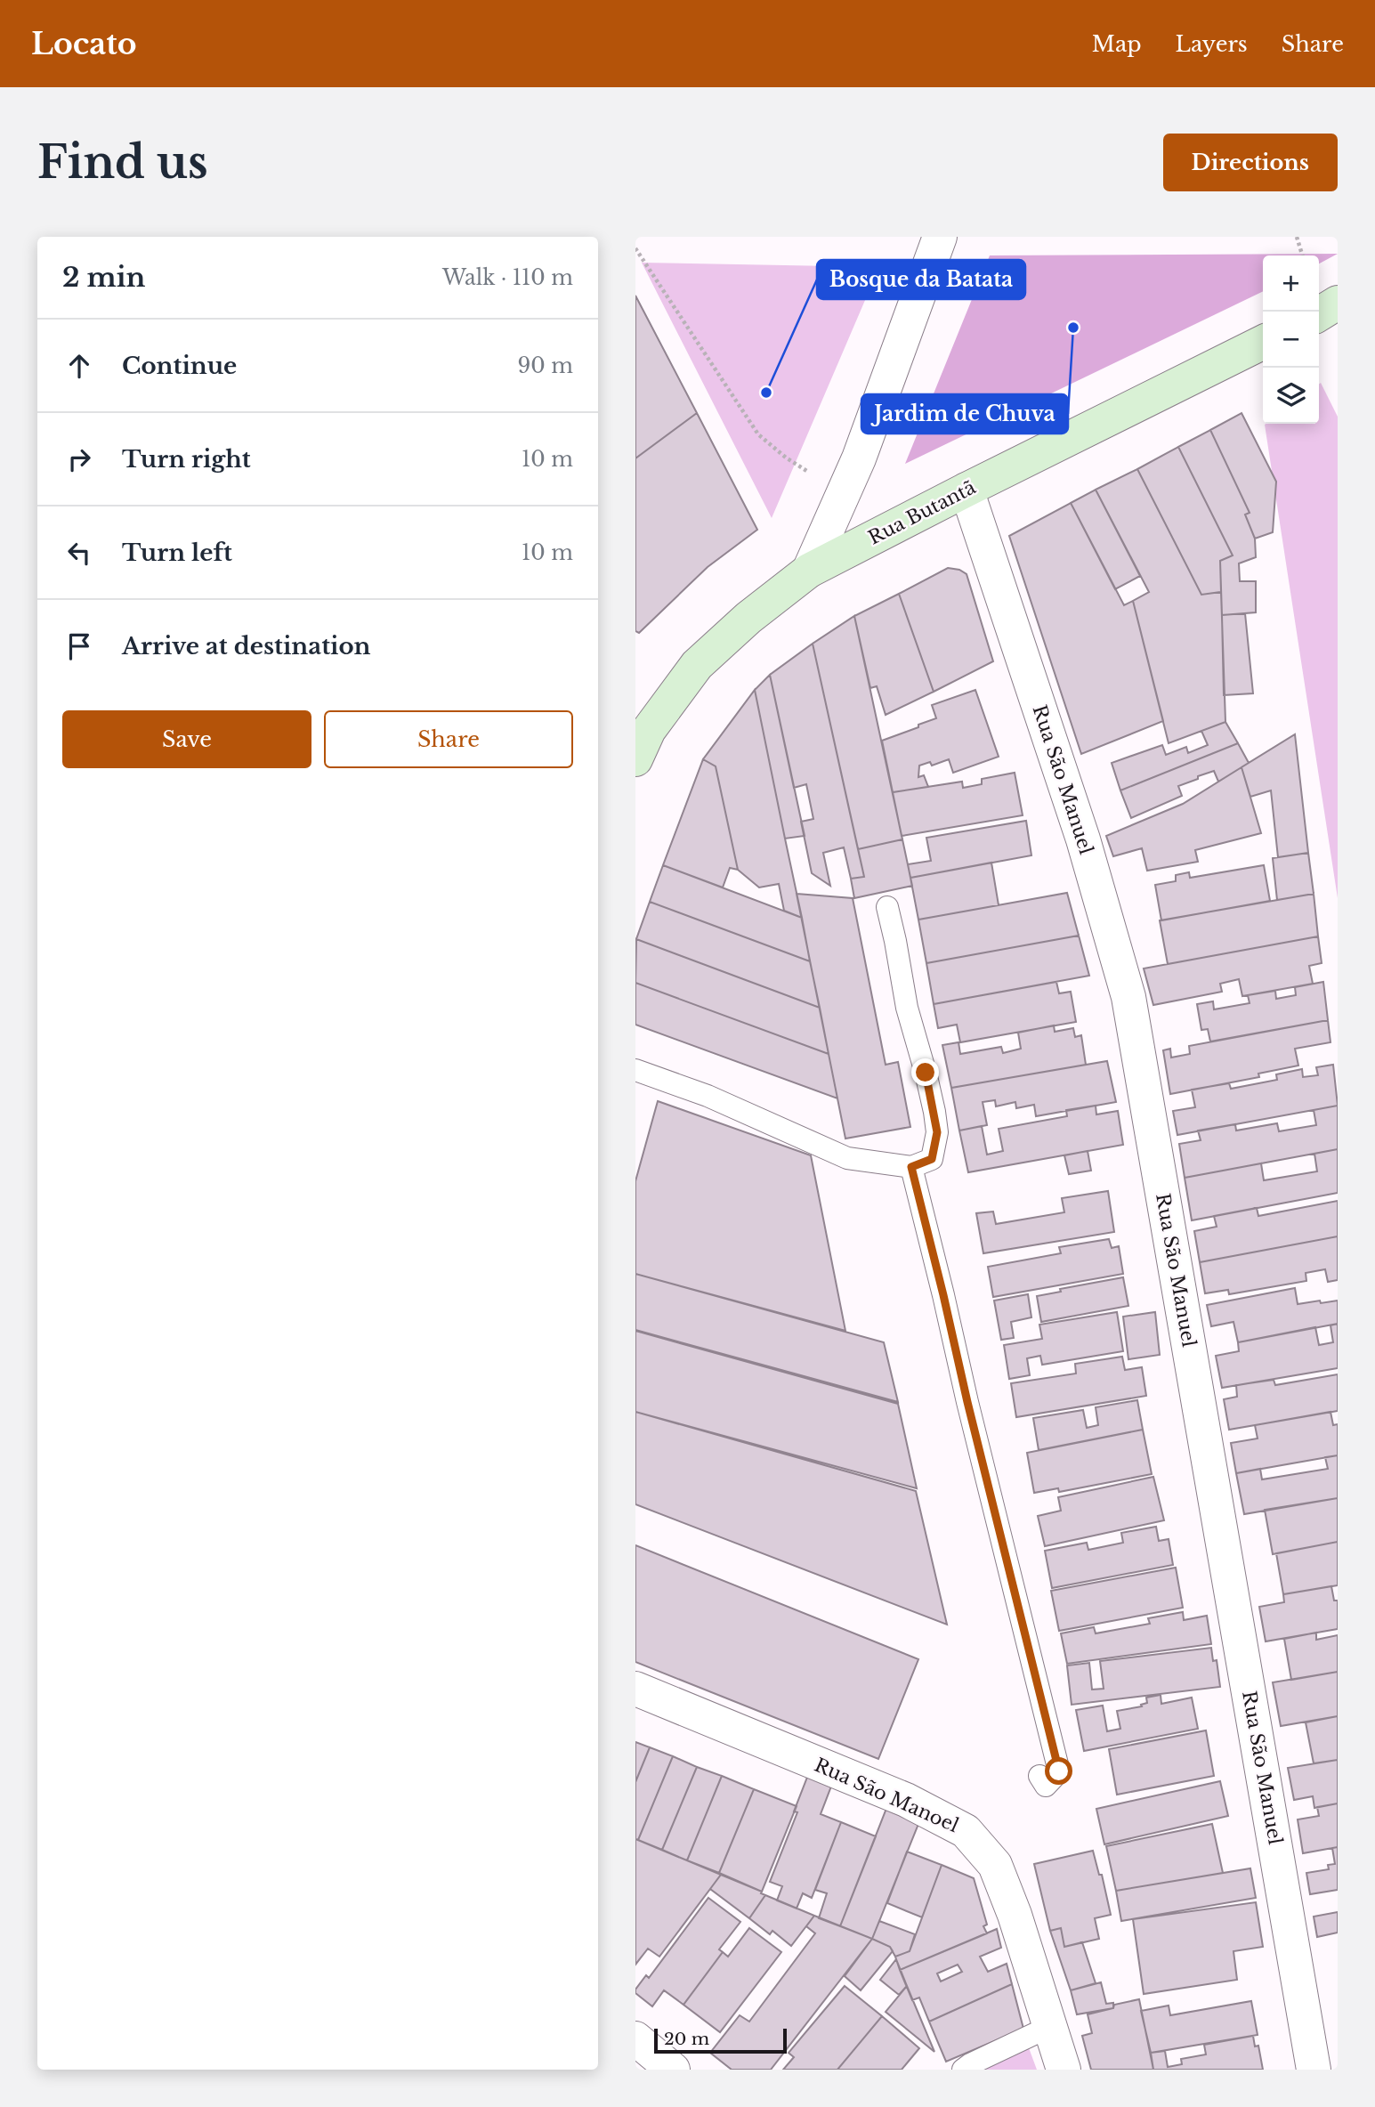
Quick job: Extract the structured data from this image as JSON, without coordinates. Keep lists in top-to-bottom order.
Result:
{
  "streets": {
    "main road": ["Rua Butantã"],
    "street": ["Rua São Manuel", "Rua São Manoel"]
  },
  "crossings": [
    ["Rua Butantã", "Rua São Manuel"]
  ],
  "places": ["Jardim de Chuva", "Bosque da Batata"],
  "scale_bar": "20 m",
  "page": {
    "header": "Locato",
    "nav": ["Map", "Layers", "Share"],
    "buttons": [
      "Directions",
      ["Save", "Share"]
    ],
    "title": "Find us",
    "heading": ["2 min", "Walk · 110 m"],
    "map_buttons": ["+", "−"],
    "list": [
      ["Continue", "90 m"],
      ["Turn right", "10 m"],
      ["Turn left", "10 m"],
      "Arrive at destination"
    ],
    "scale": "20 m"
  }
}
